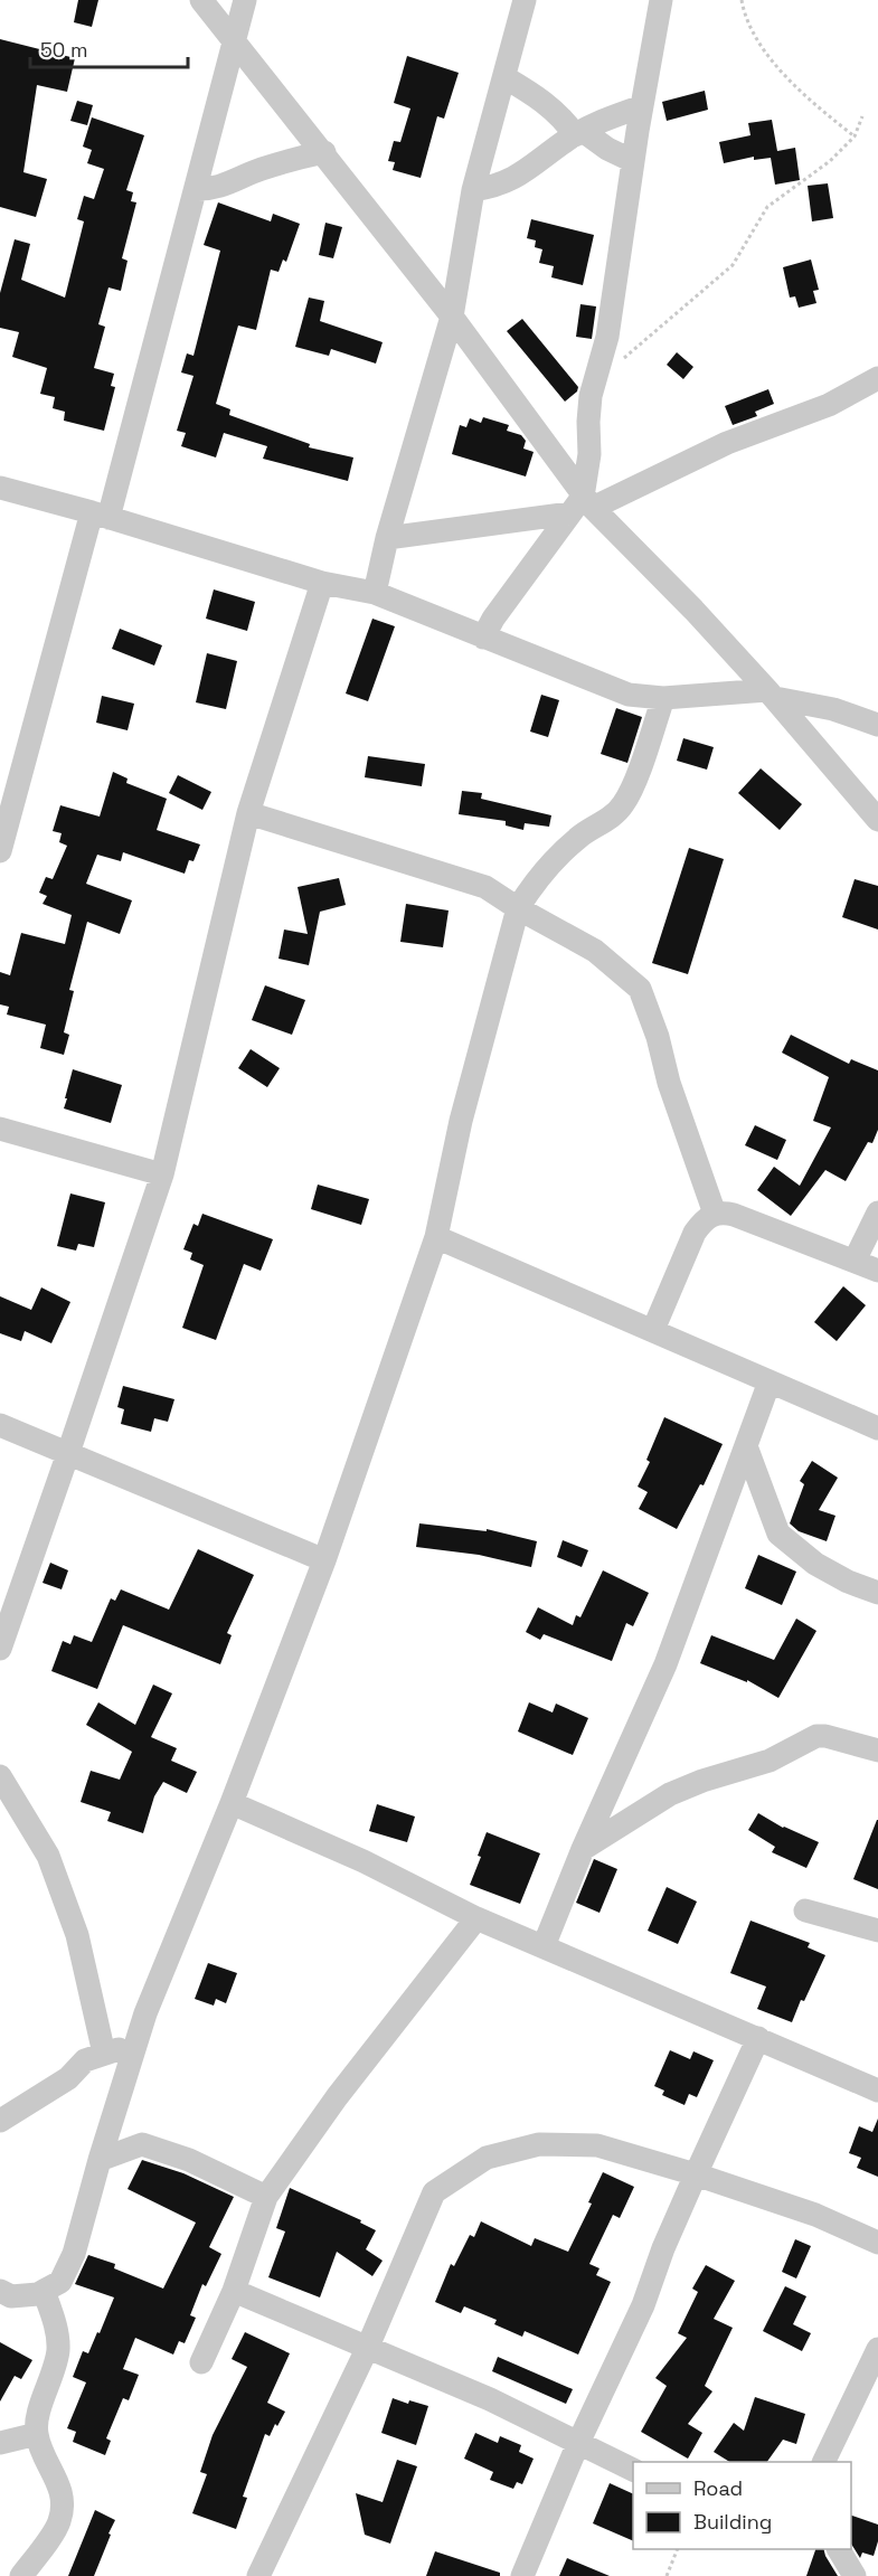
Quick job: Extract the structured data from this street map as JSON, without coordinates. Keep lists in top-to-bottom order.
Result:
{
  "legend": ["Road", "Building"],
  "scale_bar": "50 m"
}
